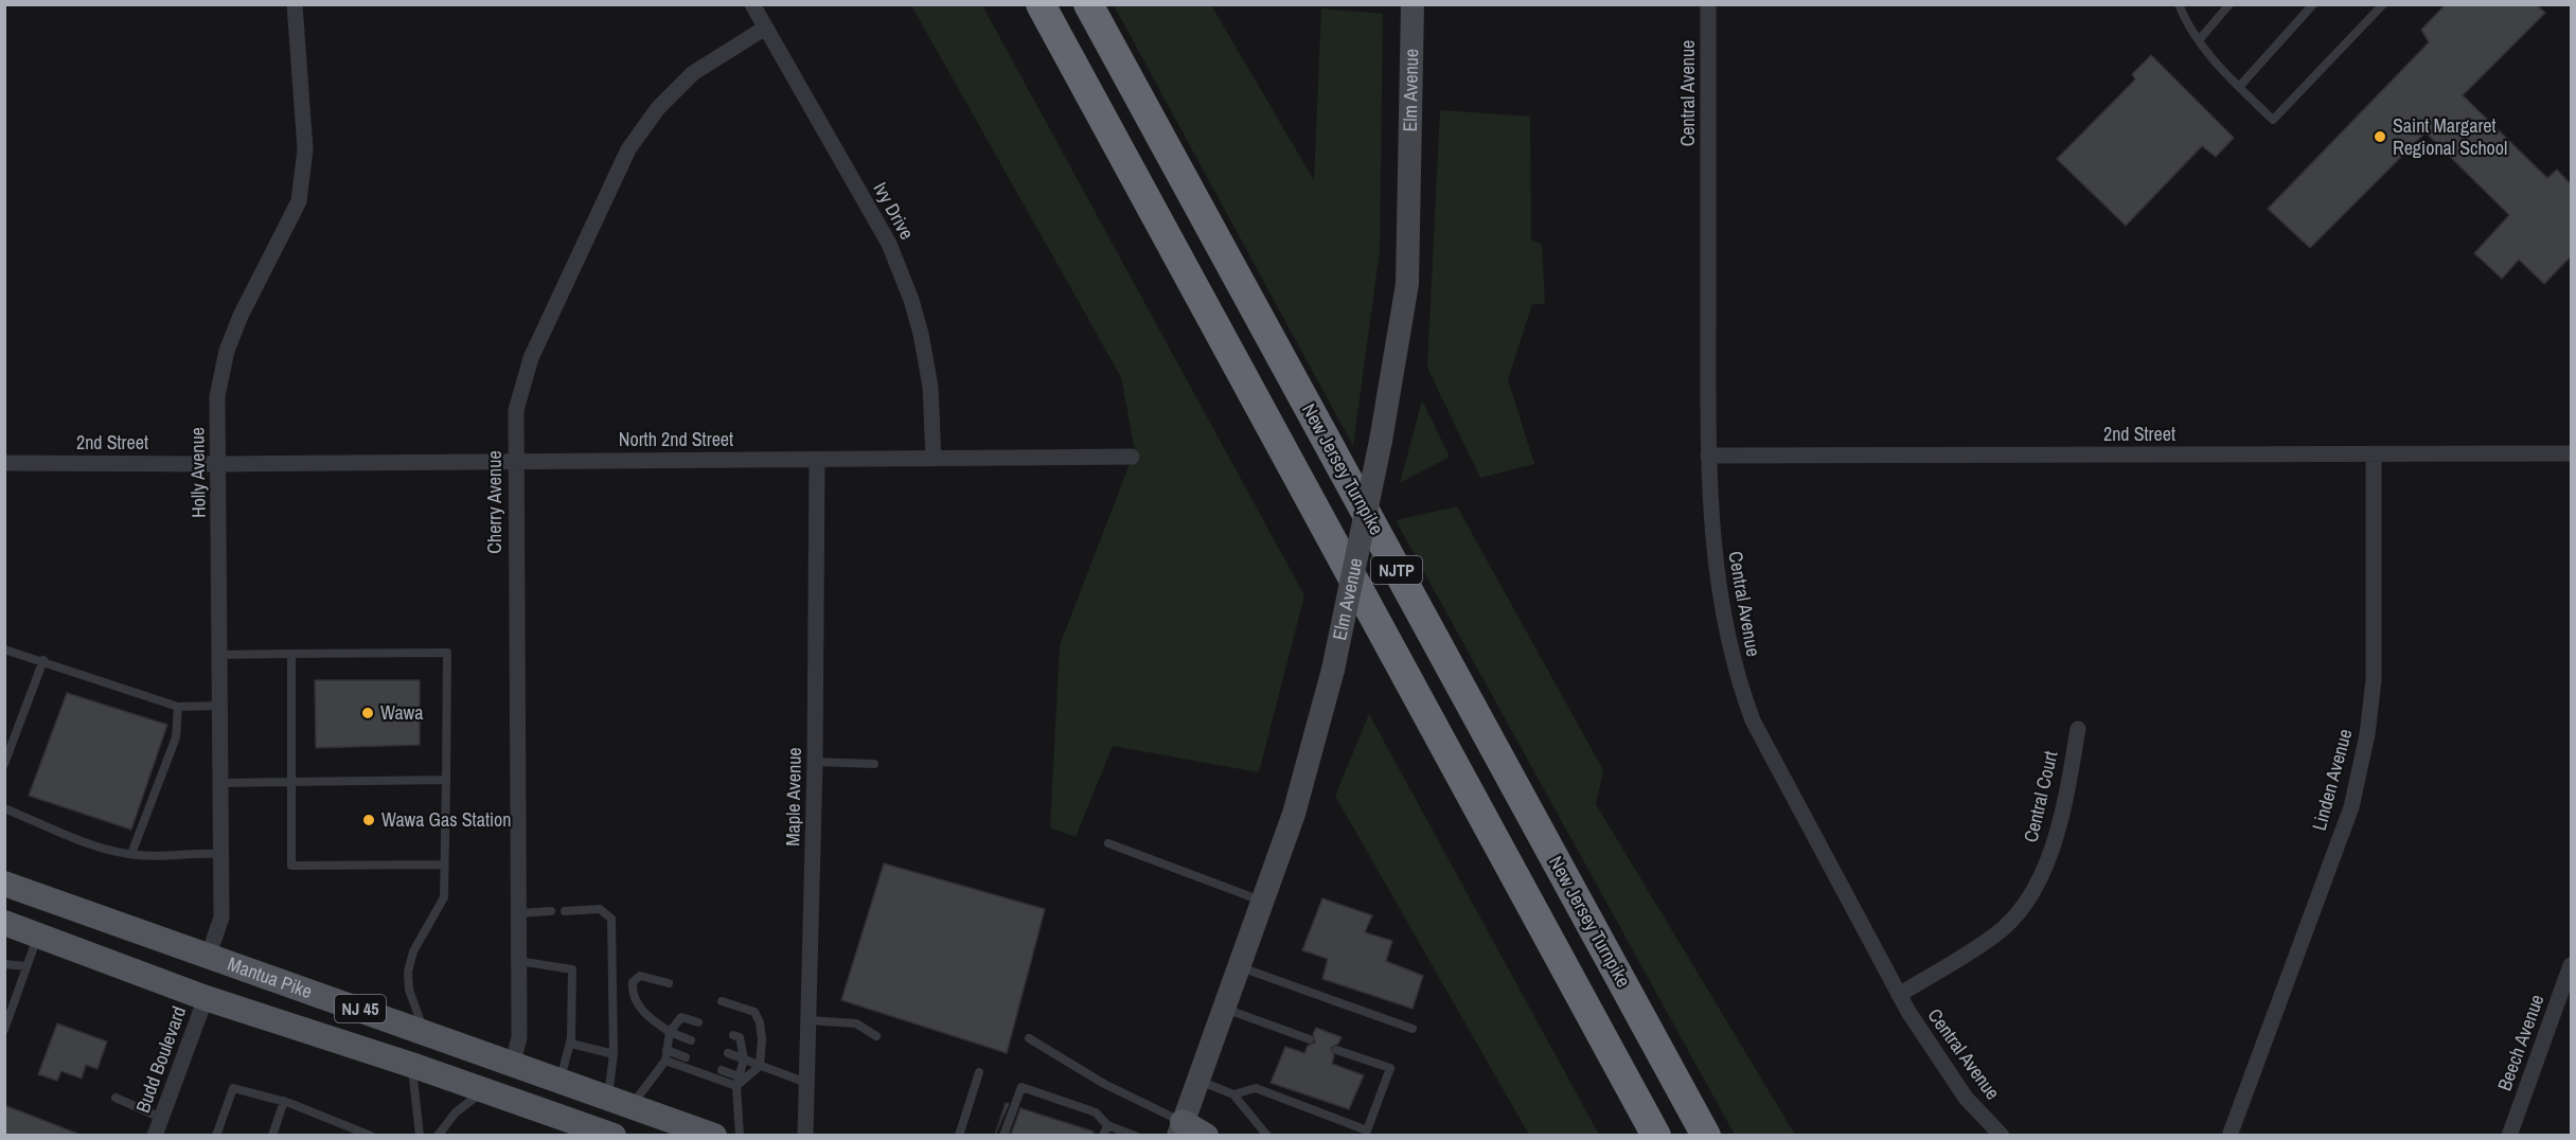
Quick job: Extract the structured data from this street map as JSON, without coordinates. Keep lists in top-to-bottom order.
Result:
{
  "streets": {
    "highway": ["New Jersey Turnpike", "NJTP"],
    "main road": ["Elm Avenue", "Mantua Pike", "NJ 45"],
    "street": [
      "Central Avenue",
      "Ivy Drive",
      "2nd Street",
      "North 2nd Street",
      "Holly Avenue",
      "Cherry Avenue",
      "Linden Avenue",
      "Maple Avenue",
      "Central Court",
      "Beech Avenue",
      "Budd Boulevard"
    ]
  },
  "crossings": [
    ["Central Avenue", "2nd Street"],
    ["Central Avenue", "Central Court"],
    ["Ivy Drive", "North 2nd Street"],
    ["Ivy Drive", "Cherry Avenue"],
    ["2nd Street", "North 2nd Street"],
    ["2nd Street", "Holly Avenue"],
    ["2nd Street", "Linden Avenue"],
    ["North 2nd Street", "Holly Avenue"],
    ["North 2nd Street", "Cherry Avenue"],
    ["North 2nd Street", "Maple Avenue"],
    ["Holly Avenue", "Mantua Pike"],
    ["Cherry Avenue", "Mantua Pike"],
    ["Mantua Pike", "Budd Boulevard"]
  ],
  "places": ["Saint Margaret Regional School", "Wawa", "Wawa Gas Station"]
}
